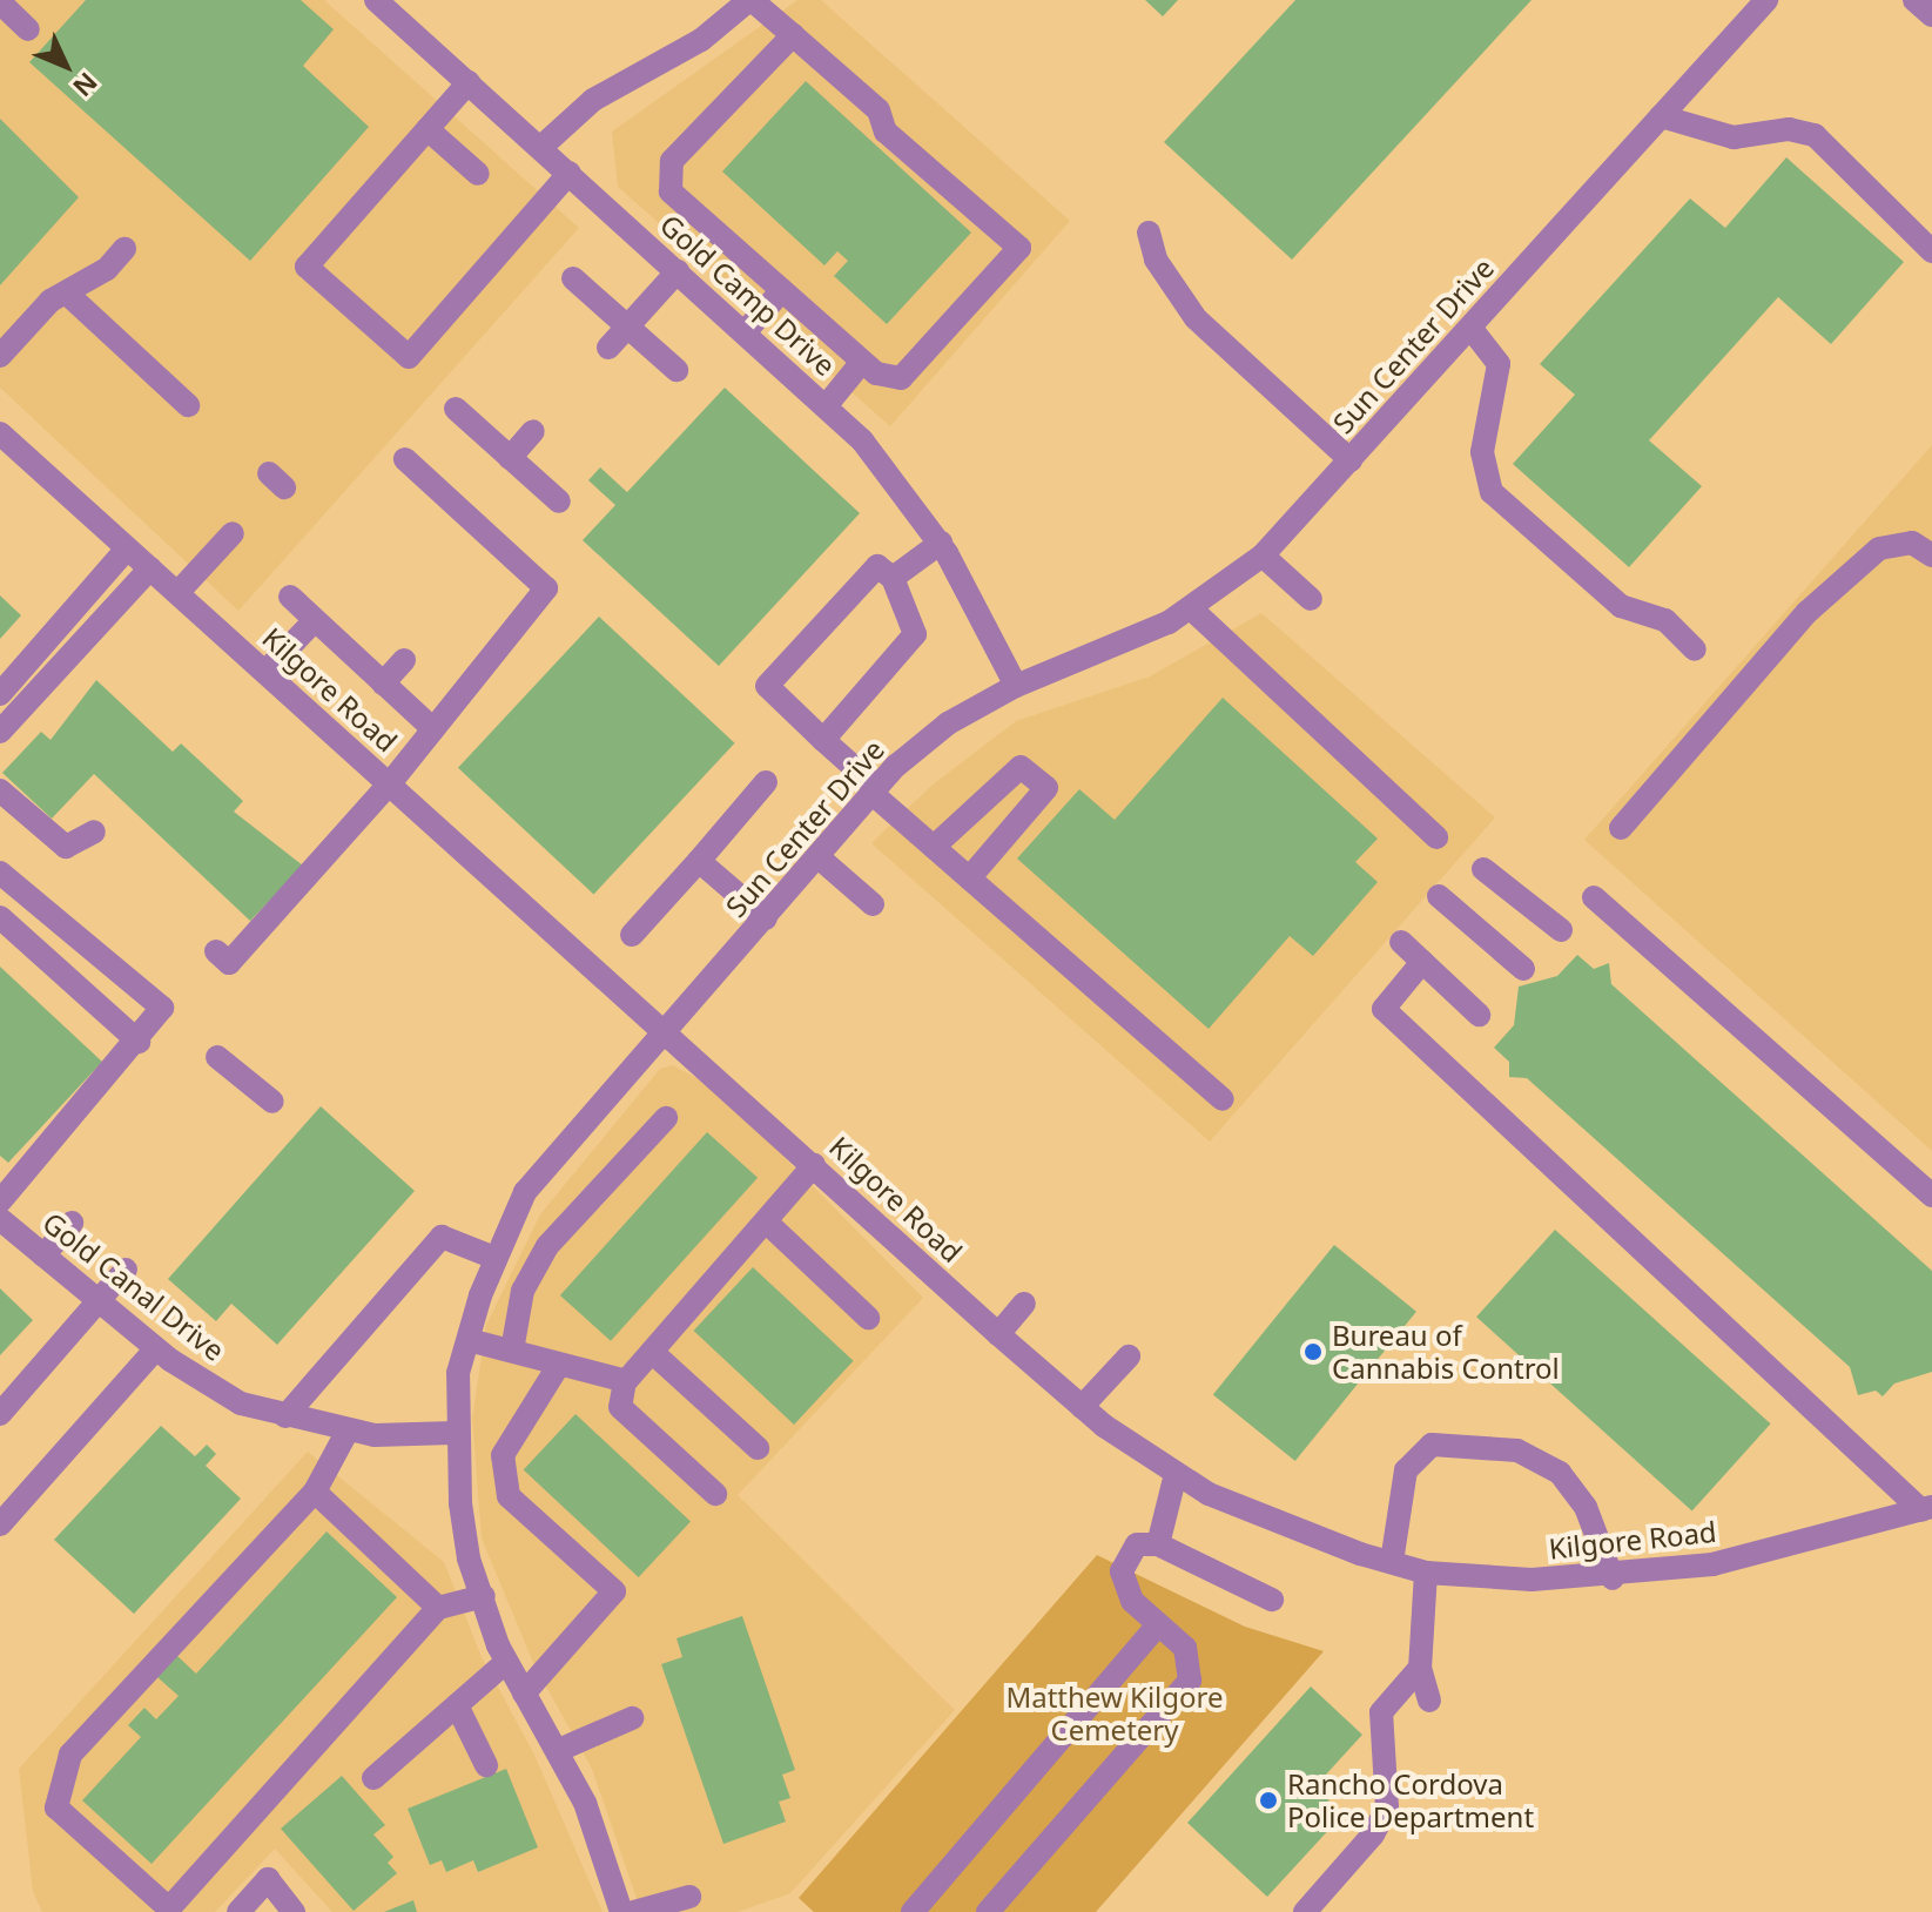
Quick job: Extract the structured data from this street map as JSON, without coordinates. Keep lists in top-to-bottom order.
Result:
{
  "streets": {
    "street": [
      "Gold Camp Drive",
      "Sun Center Drive",
      "Kilgore Road",
      "Gold Canal Drive"
    ]
  },
  "crossings": [
    ["Gold Camp Drive", "Sun Center Drive"],
    ["Sun Center Drive", "Kilgore Road"],
    ["Sun Center Drive", "Gold Canal Drive"]
  ],
  "parks": ["Matthew Kilgore Cemetery"],
  "places": ["Bureau of Cannabis Control", "Rancho Cordova Police Department"],
  "north": "bottom right"
}
